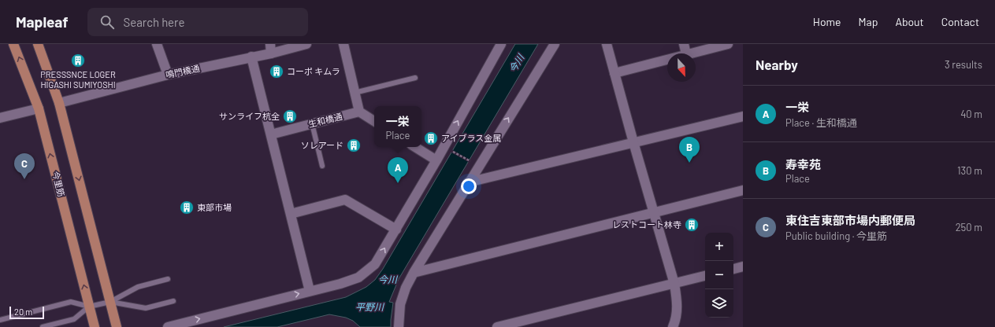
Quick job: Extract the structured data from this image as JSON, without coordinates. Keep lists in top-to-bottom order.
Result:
{
  "streets": {
    "main road": ["今里筋"],
    "street": ["鳴門橋通", "生和橋通"]
  },
  "water": ["今川", "平野川"],
  "places": {
    "building": [
      "PRESSSNCE LOGER HIGASHI SUMIYOSHI",
      "コーポ キムラ",
      "サンライフ杭全",
      "アイブラス金属",
      "ソレアード",
      "東部市場",
      "レストコート林寺"
    ]
  },
  "scale_bar": "20 m",
  "north": "bottom",
  "page": {
    "header": "Mapleaf",
    "search": "Search here",
    "nav": [
      "Home",
      "Map",
      "About",
      "Contact"
    ],
    "heading": ["Nearby", "3 results"],
    "list": [
      {
        "mark": "A",
        "name": "一栄",
        "note": "Place · 生和橋通",
        "value": "40 m"
      },
      {
        "mark": "B",
        "name": "寿幸苑",
        "note": "Place",
        "value": "130 m"
      },
      {
        "mark": "C",
        "name": "東住吉東部市場内郵便局",
        "note": "Public building · 今里筋",
        "value": "250 m"
      }
    ],
    "popup": ["一栄", "Place"],
    "pins": ["B", "C", "A"],
    "map_buttons": ["+", "−"],
    "scale": "20 m"
  }
}
